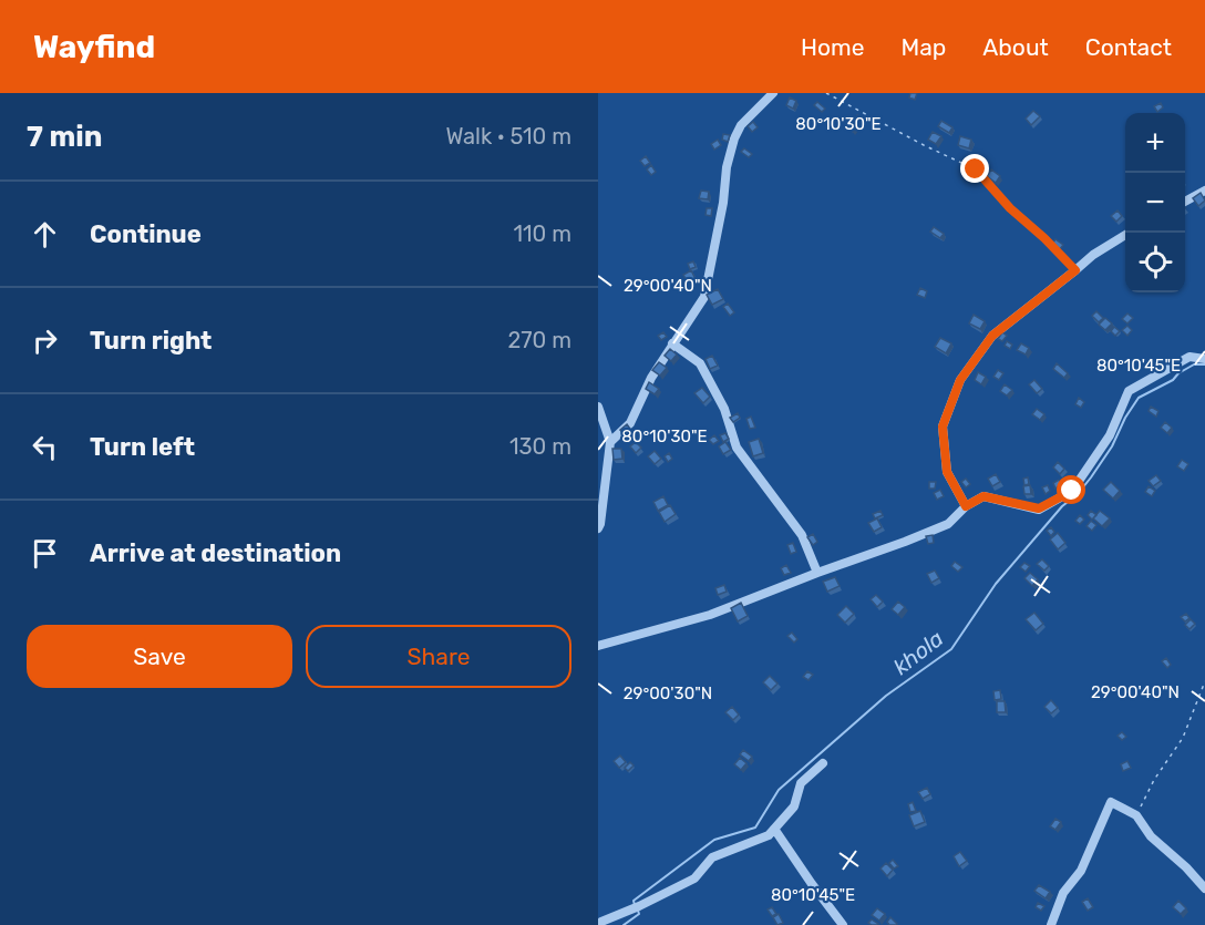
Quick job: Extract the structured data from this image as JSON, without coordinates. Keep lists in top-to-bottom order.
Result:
{
  "water": ["khola"],
  "page": {
    "header": "Wayfind",
    "nav": [
      "Home",
      "Map",
      "About",
      "Contact"
    ],
    "heading": ["7 min", "Walk · 510 m"],
    "map_buttons": ["+", "−"],
    "list": [
      ["Continue", "110 m"],
      ["Turn right", "270 m"],
      ["Turn left", "130 m"],
      "Arrive at destination"
    ],
    "buttons": ["Save", "Share"]
  },
  "coordinates": [
    "80°10'30\"E",
    "29°00'40\"N",
    "80°10'45\"E",
    "29°00'30\"N"
  ]
}
